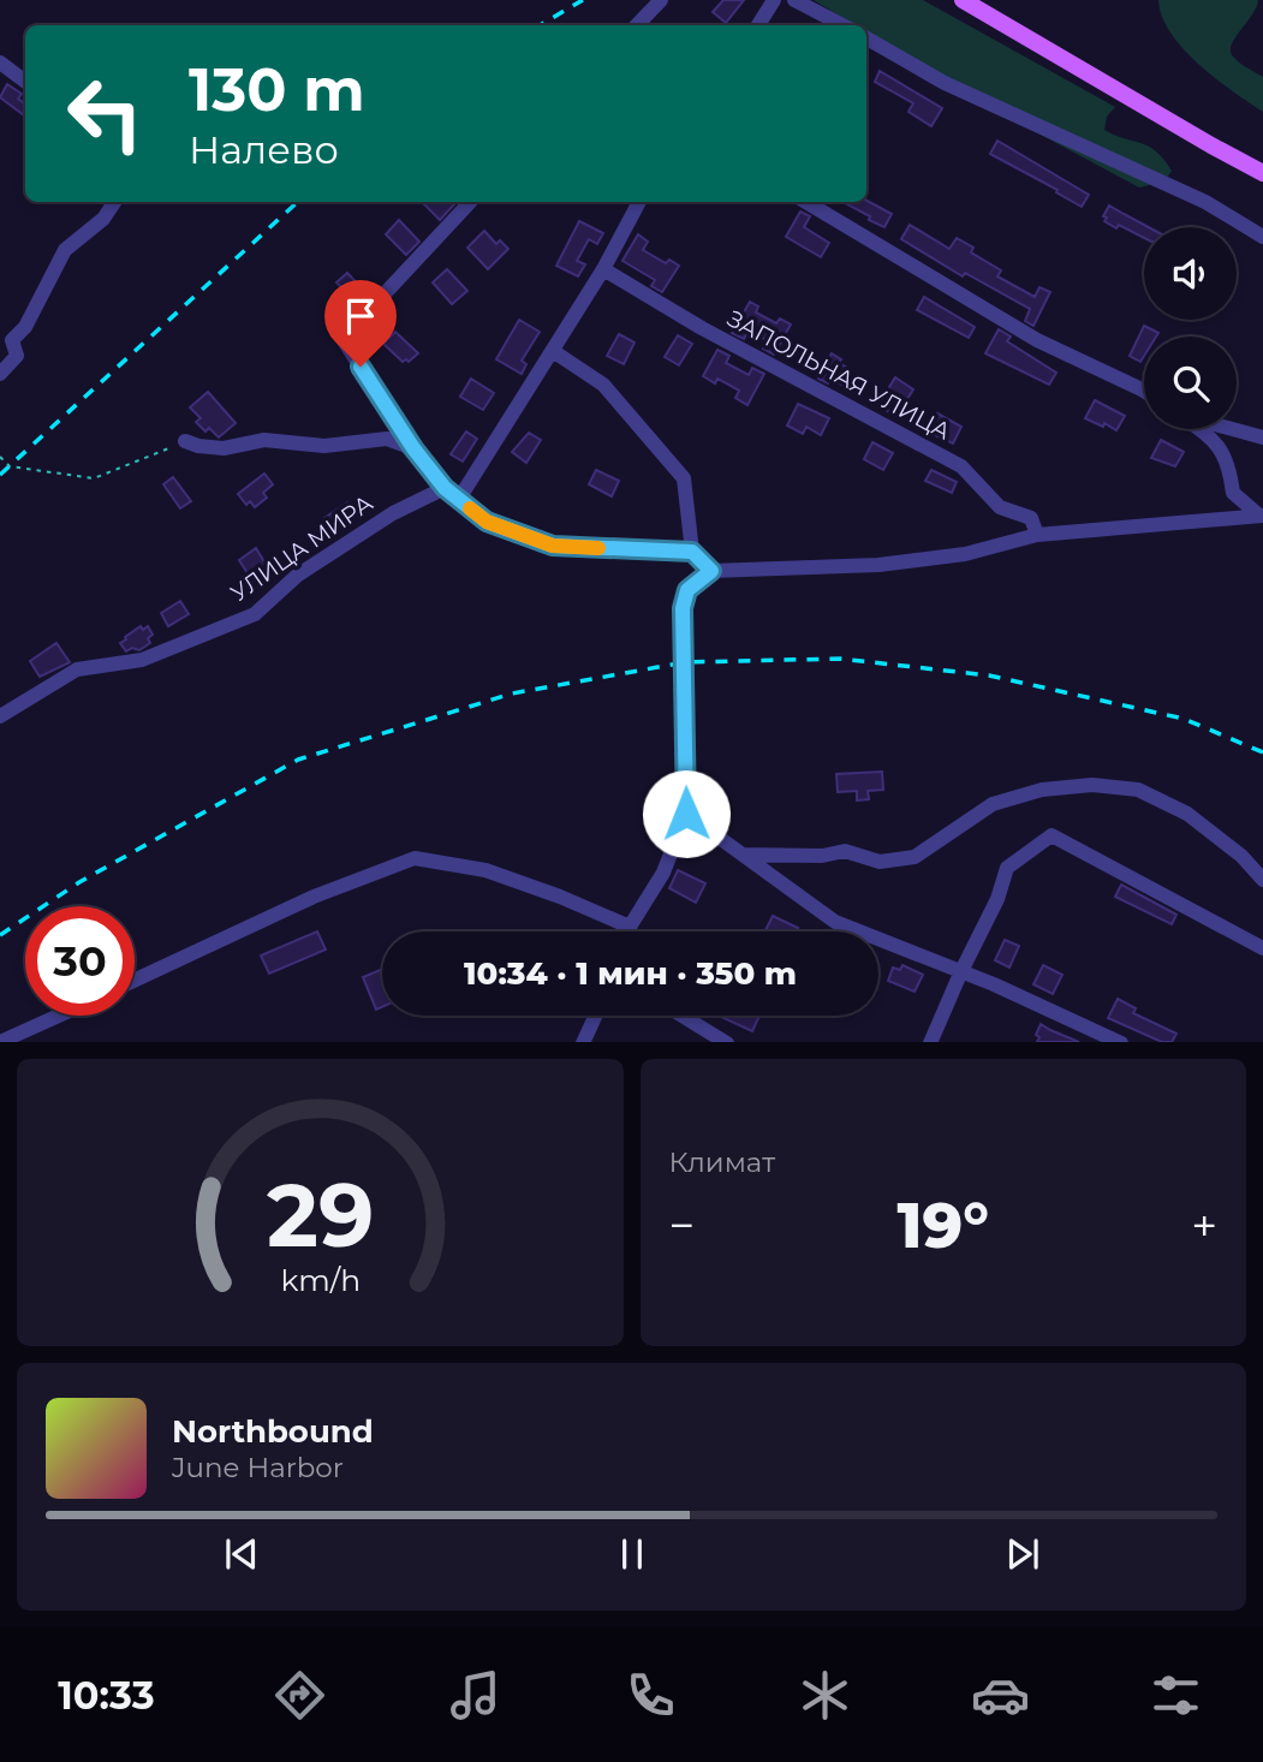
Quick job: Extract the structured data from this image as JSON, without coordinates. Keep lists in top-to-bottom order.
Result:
{
  "streets": {
    "street": ["ЗАПОЛЬНАЯ УЛИЦА", "УЛИЦА МИРА"]
  },
  "page": {
    "turn": ["130 m", "Налево"],
    "limit": "30",
    "trip": "10:34 · 1 мин · 350 m",
    "tile": "Климат",
    "heat": ["−", "19°", "+"],
    "song": ["Northbound", "June Harbor"],
    "tabs": "10:33",
    "gauge": ["29", "km/h"]
  }
}
